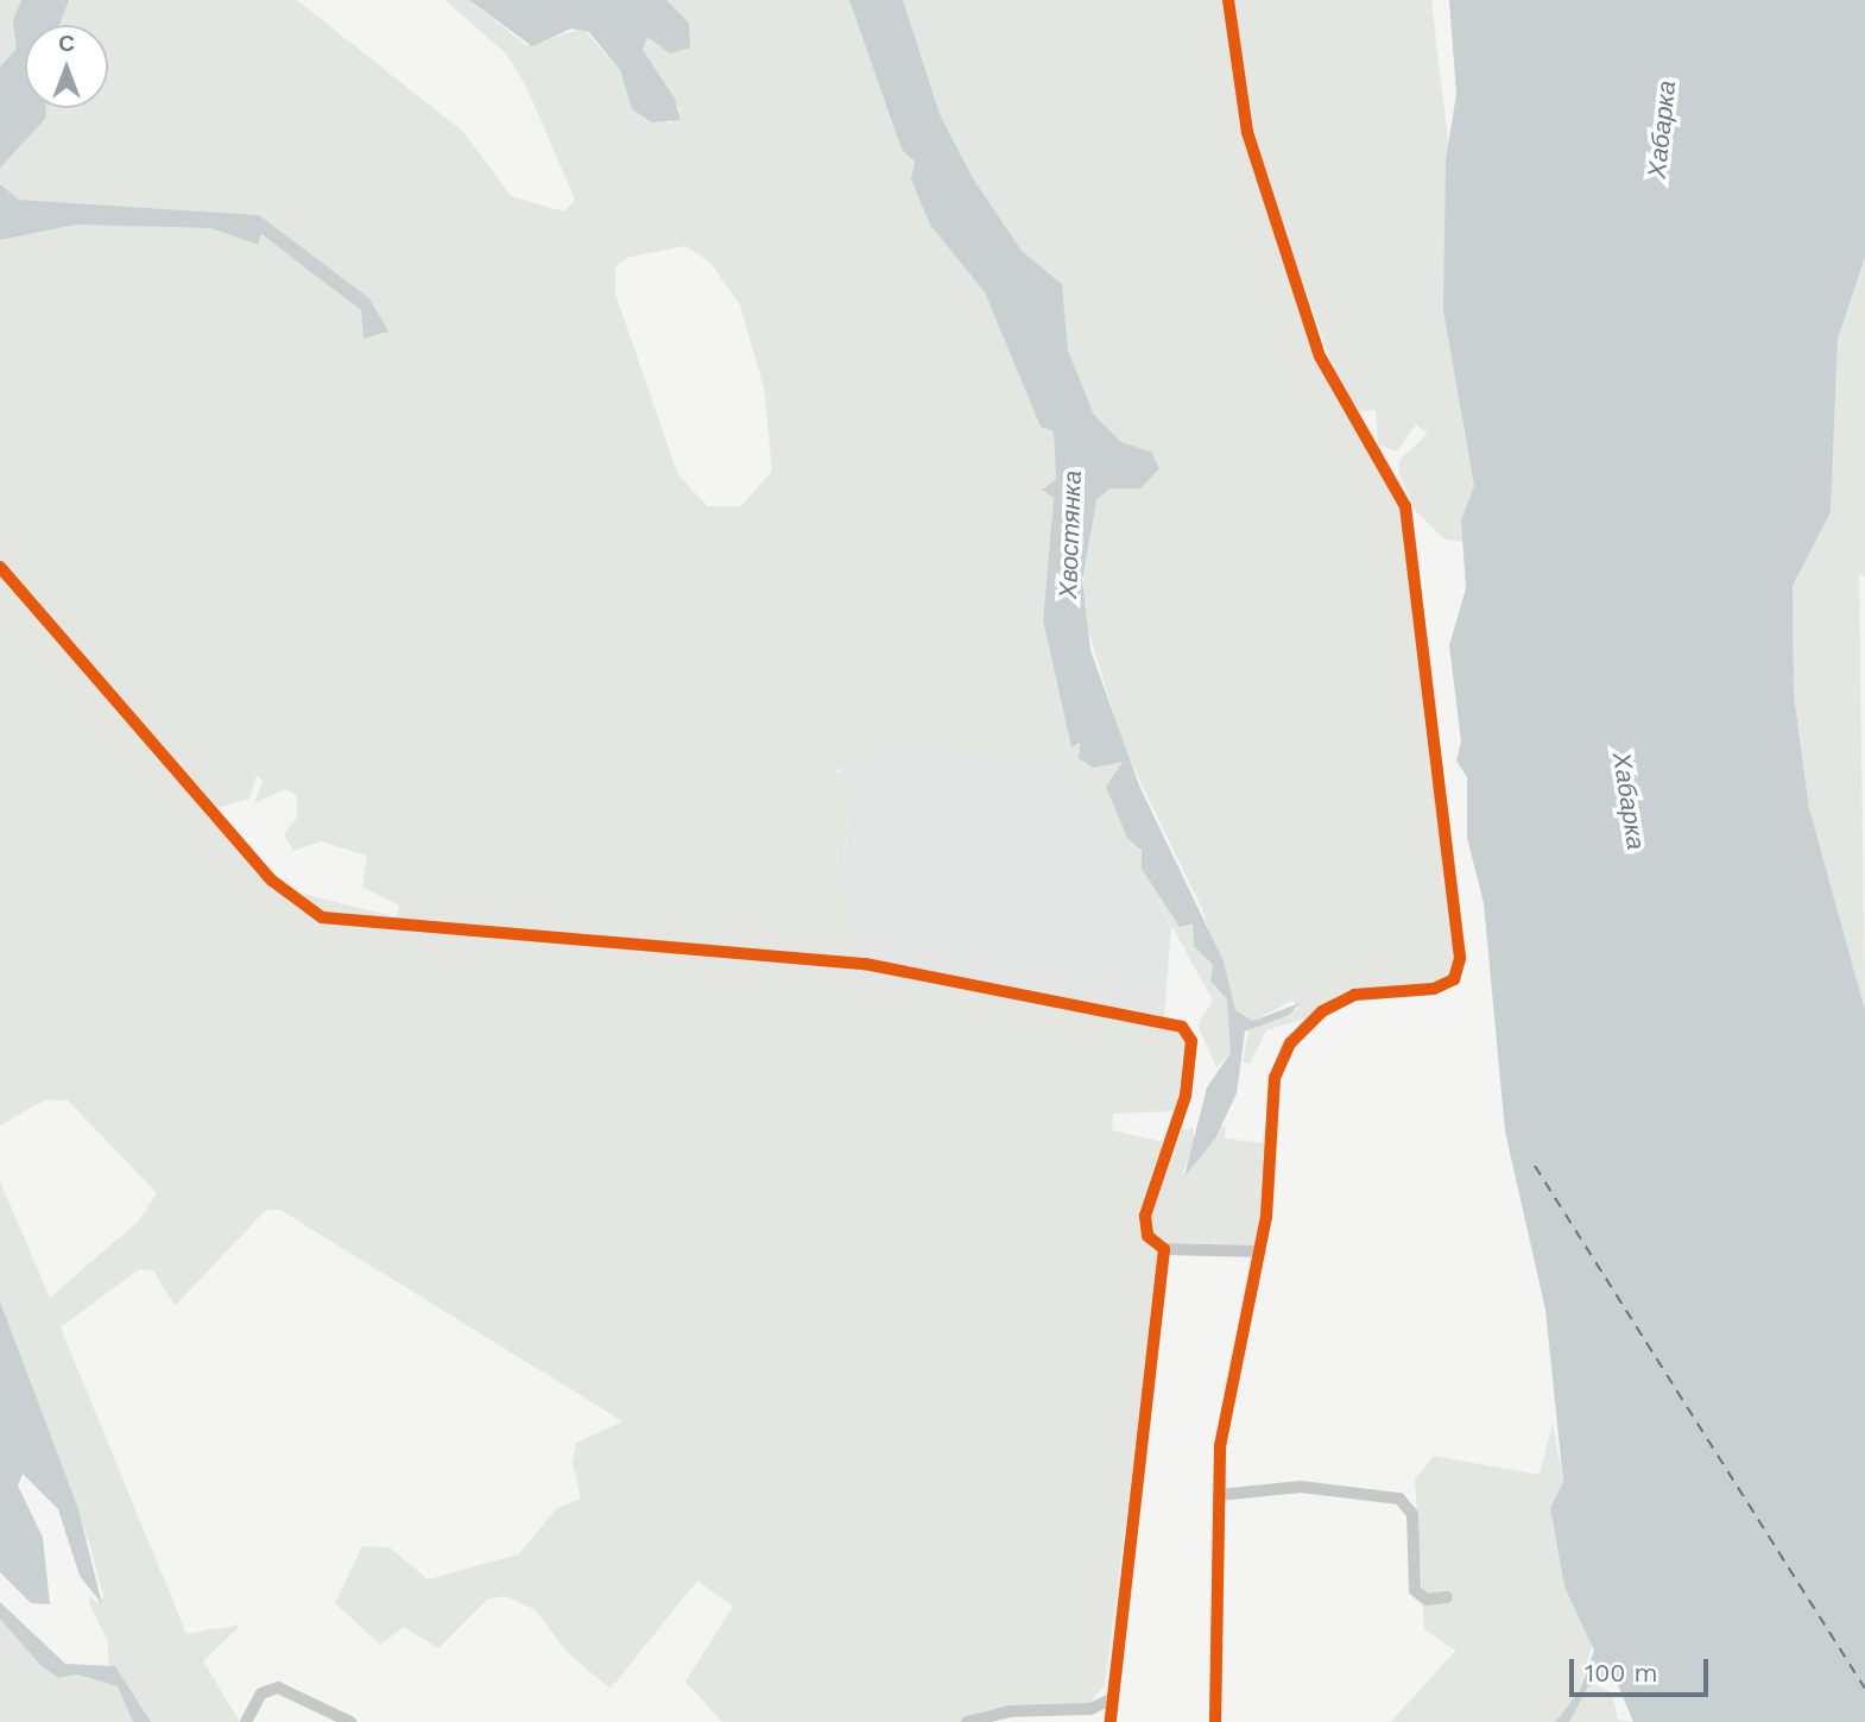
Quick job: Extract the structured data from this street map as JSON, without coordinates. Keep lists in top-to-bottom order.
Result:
{
  "water": ["Хабарка", "Хвостянка"],
  "scale_bar": "100 m",
  "north": "top"
}
